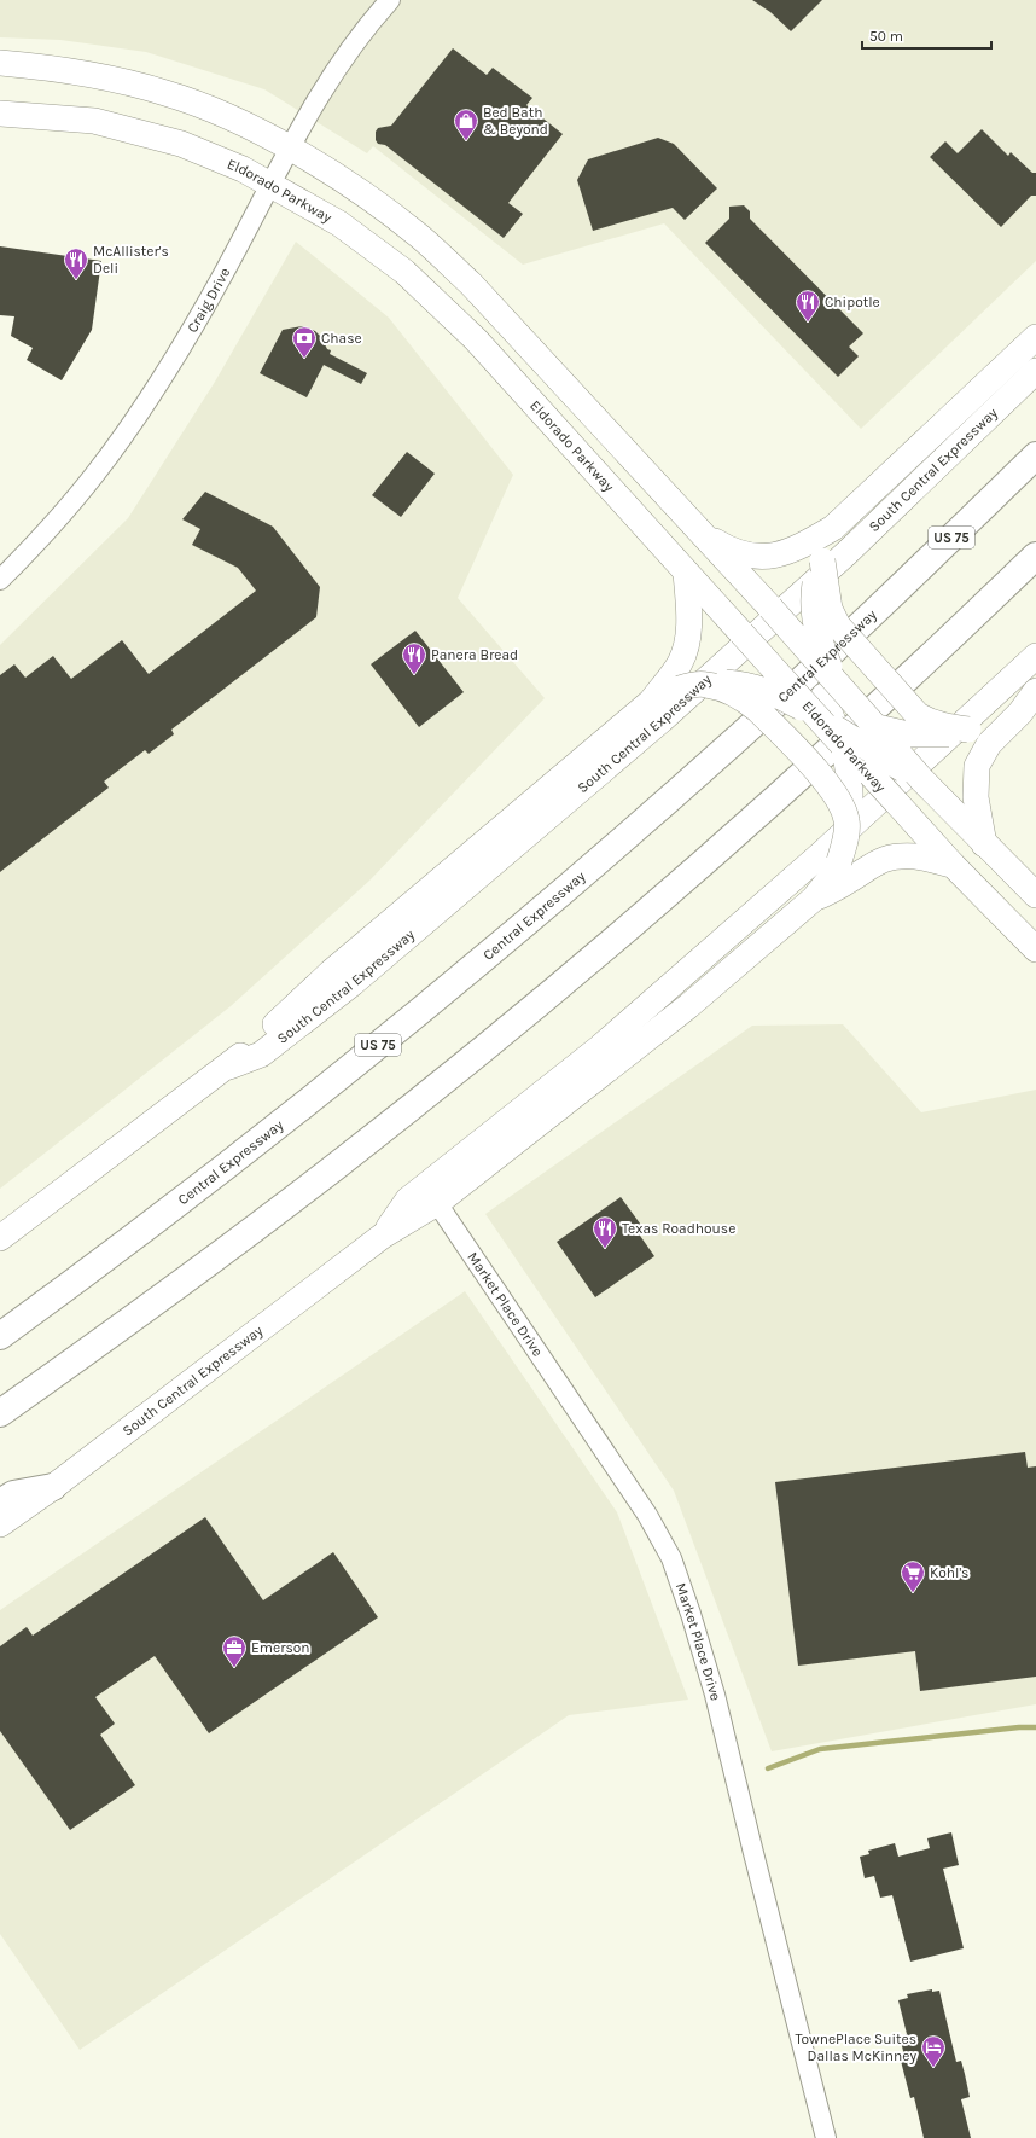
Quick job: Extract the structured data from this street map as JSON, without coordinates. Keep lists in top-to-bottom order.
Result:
{
  "streets": {
    "highway": ["US 75", "Central Expressway"],
    "main road": ["Eldorado Parkway", "South Central Expressway"],
    "street": ["Craig Drive", "Market Place Drive"]
  },
  "crossings": [
    ["Eldorado Parkway", "Craig Drive"],
    ["South Central Expressway", "Market Place Drive"]
  ],
  "places": {
    "shop": ["Bed Bath & Beyond"],
    "restaurant": [
      "McAllister's Deli",
      "Chipotle",
      "Panera Bread",
      "Texas Roadhouse"
    ],
    "bank": ["Chase"],
    "supermarket": ["Kohl's"],
    "office": ["Emerson"],
    "hotel": ["TownePlace Suites Dallas McKinney"]
  },
  "scale_bar": "50 m"
}
